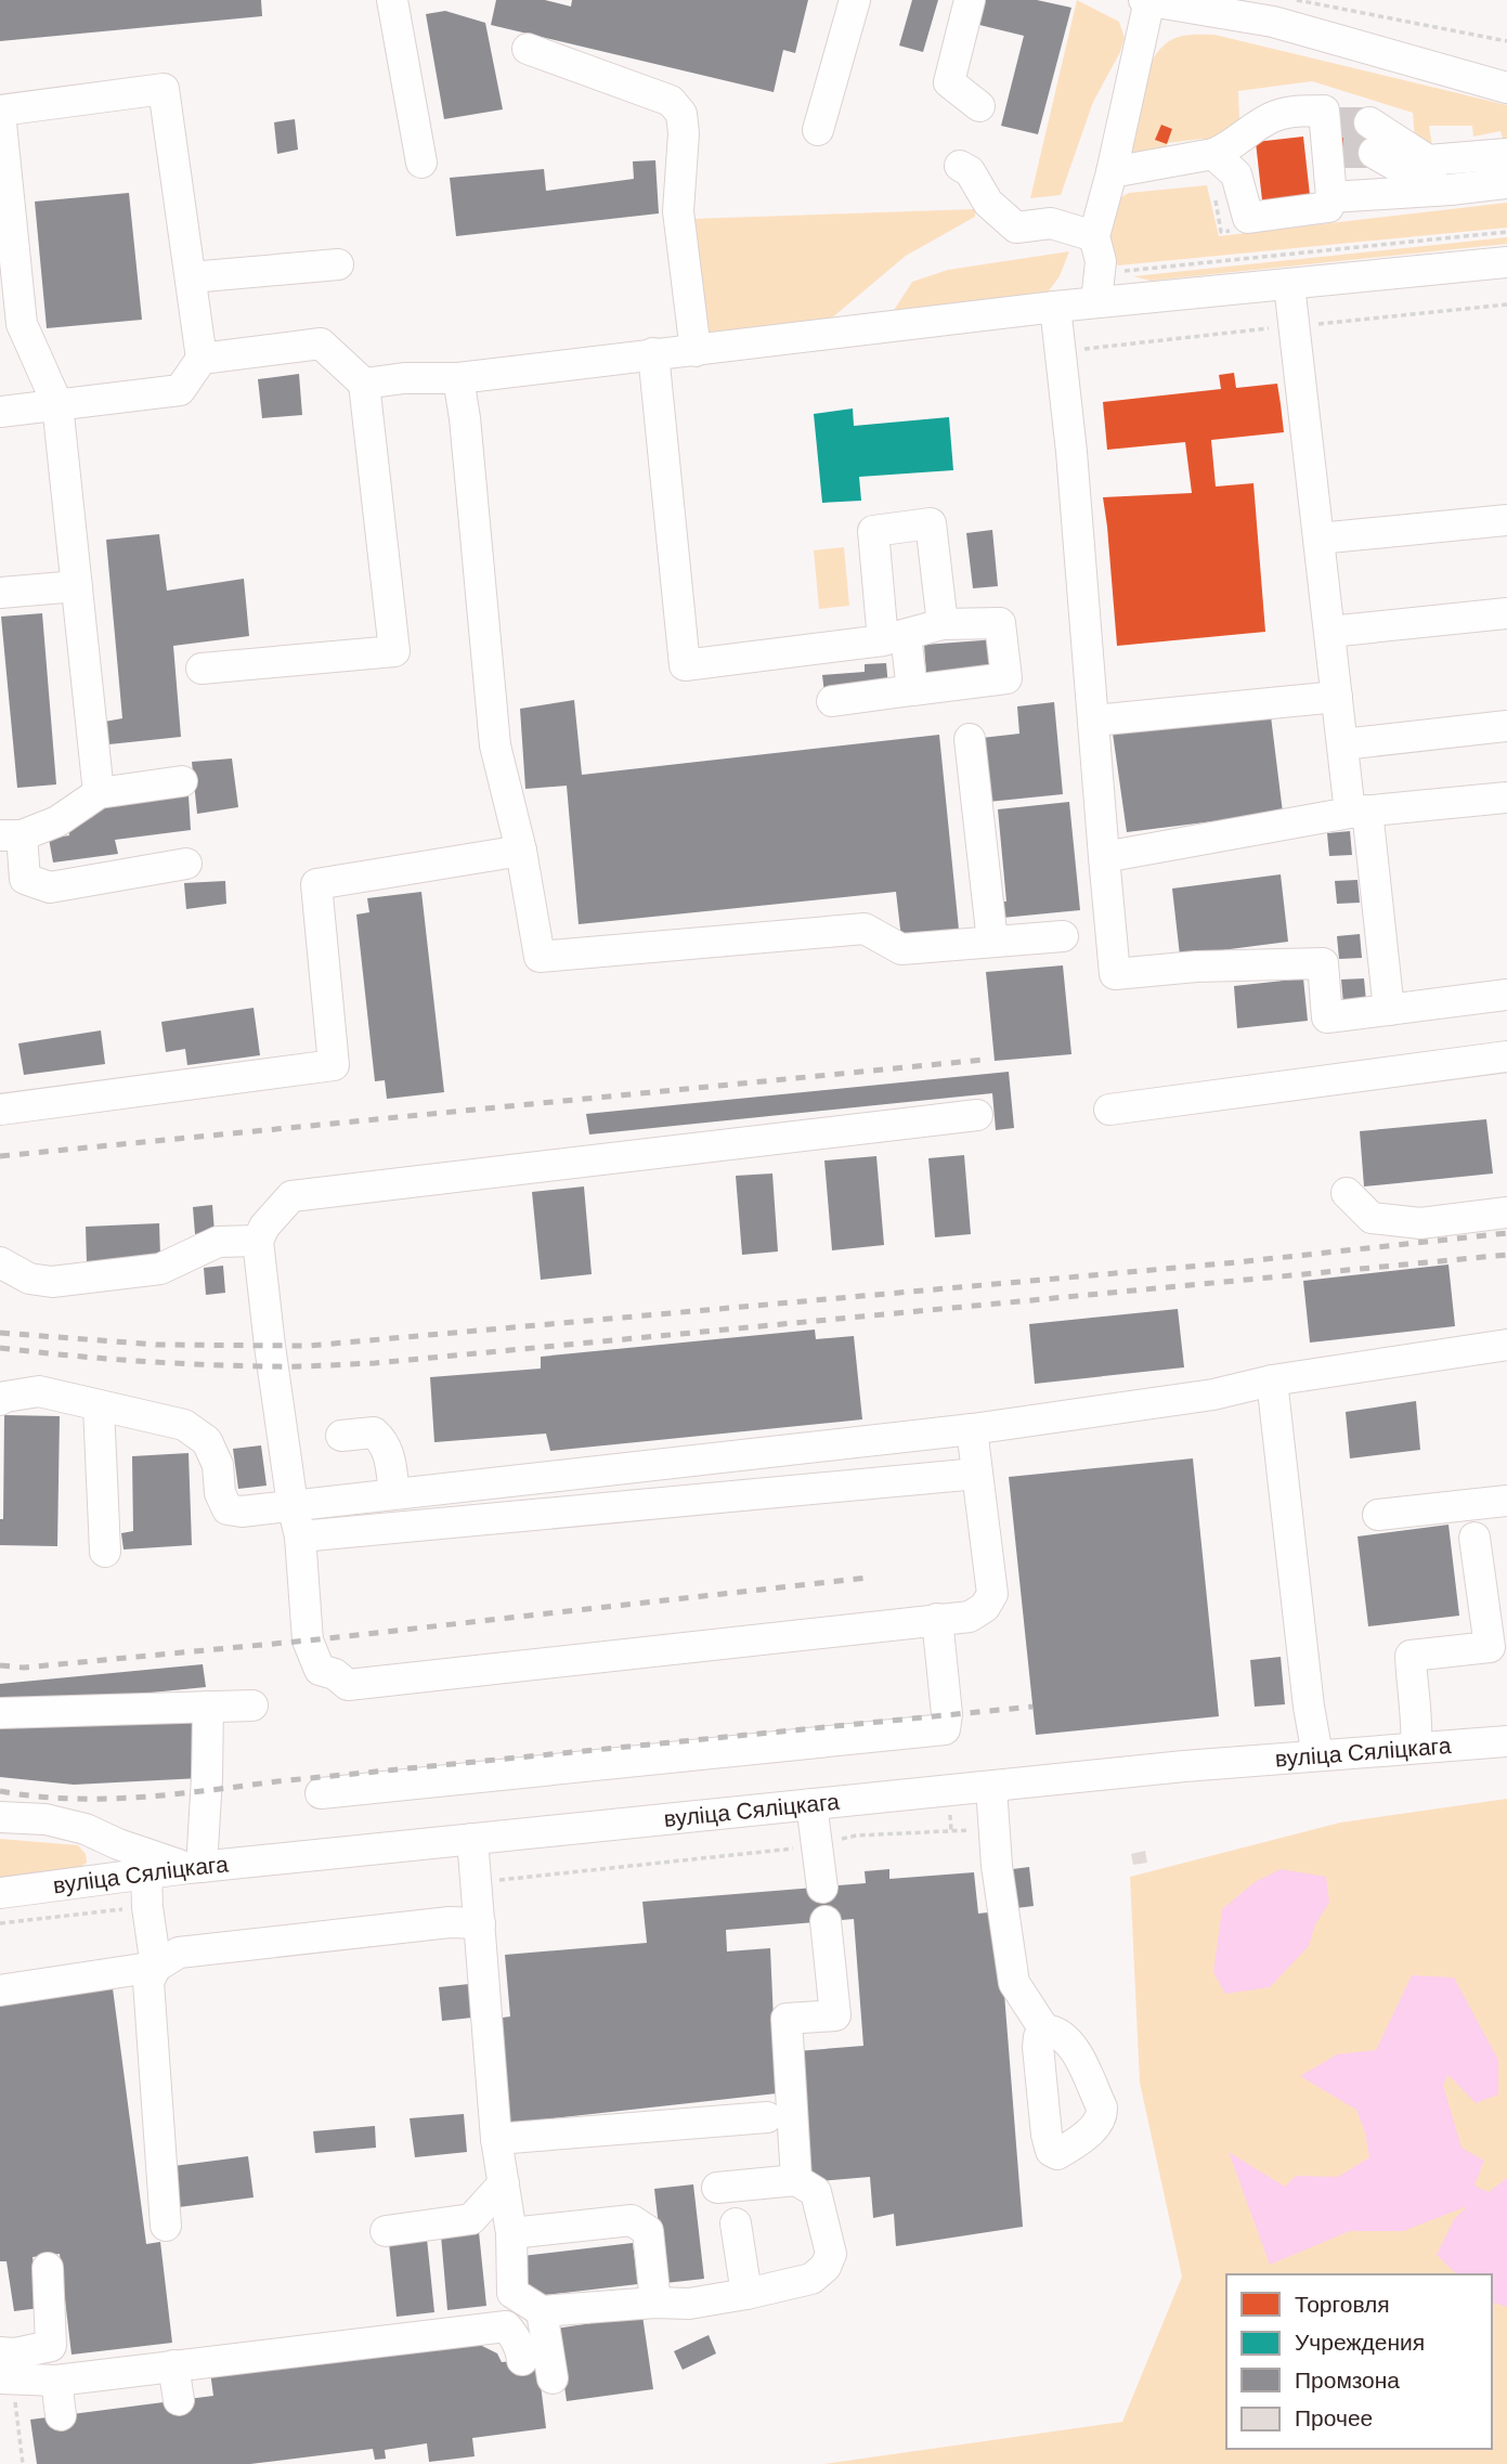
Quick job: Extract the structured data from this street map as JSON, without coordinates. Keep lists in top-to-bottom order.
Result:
{
  "streets": {
    "street": ["вуліца Сяліцкага"]
  },
  "legend": [
    "Торговля",
    "Учреждения",
    "Промзона",
    "Прочее"
  ]
}
